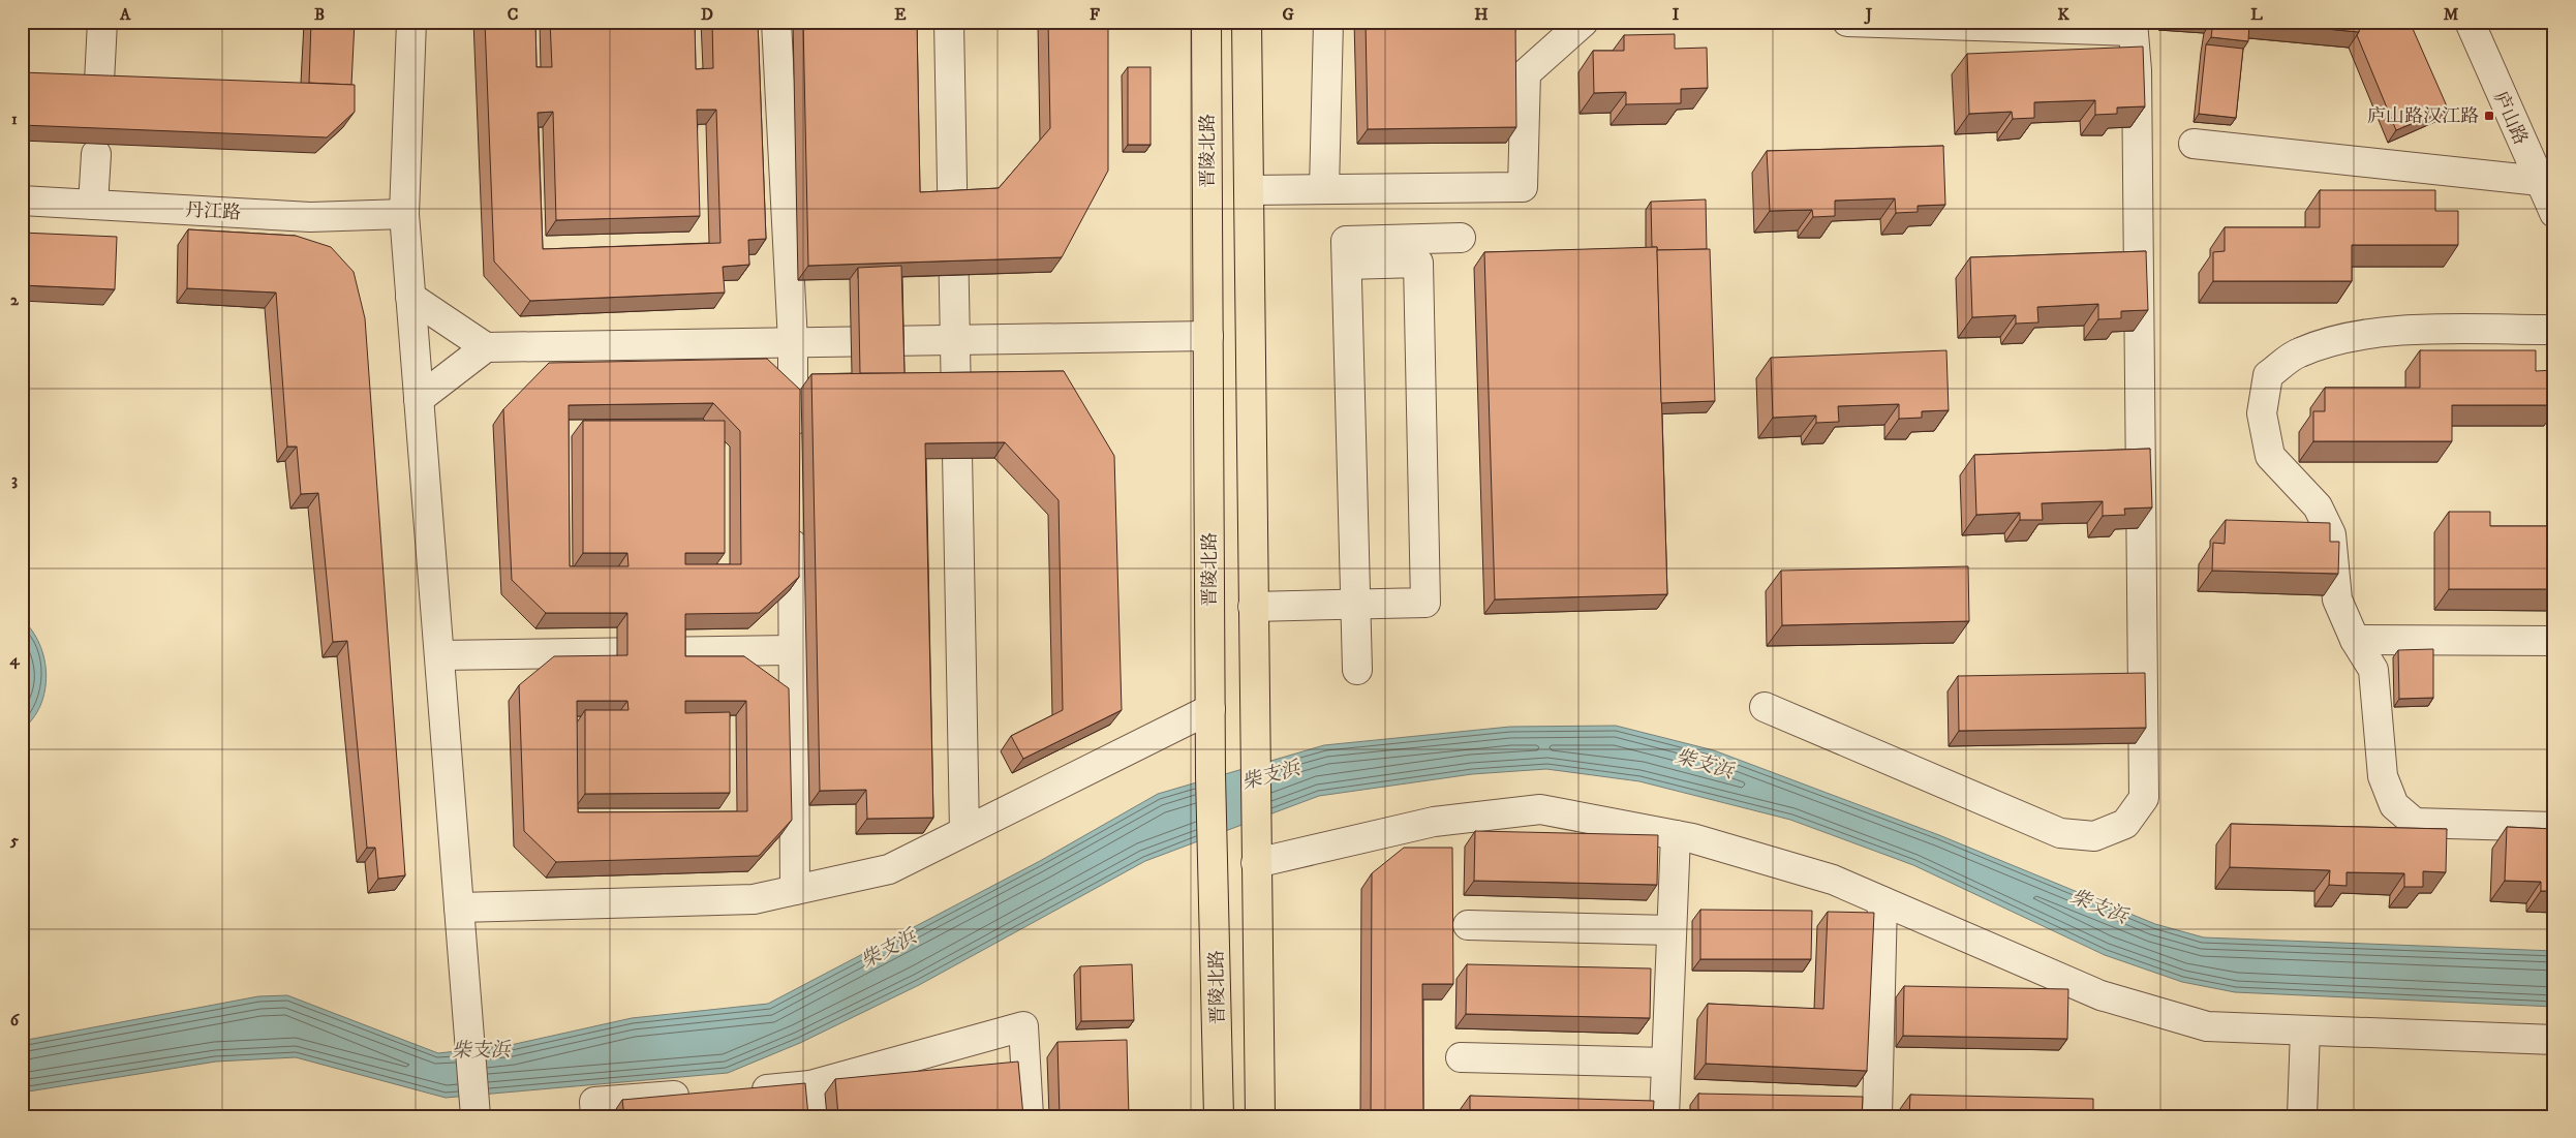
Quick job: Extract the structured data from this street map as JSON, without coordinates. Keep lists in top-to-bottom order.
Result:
{
  "streets": {
    "main road": ["晋陵北路"],
    "street": ["庐山路", "丹江路"]
  },
  "water": ["柴支浜"],
  "places": {
    "transit": ["庐山路汉江路"]
  },
  "grid": {
    "columns": [
      "A",
      "B",
      "C",
      "D",
      "E",
      "F",
      "G",
      "H",
      "I",
      "J",
      "K",
      "L",
      "M"
    ],
    "rows": [
      "1",
      "2",
      "3",
      "4",
      "5",
      "6"
    ]
  }
}
